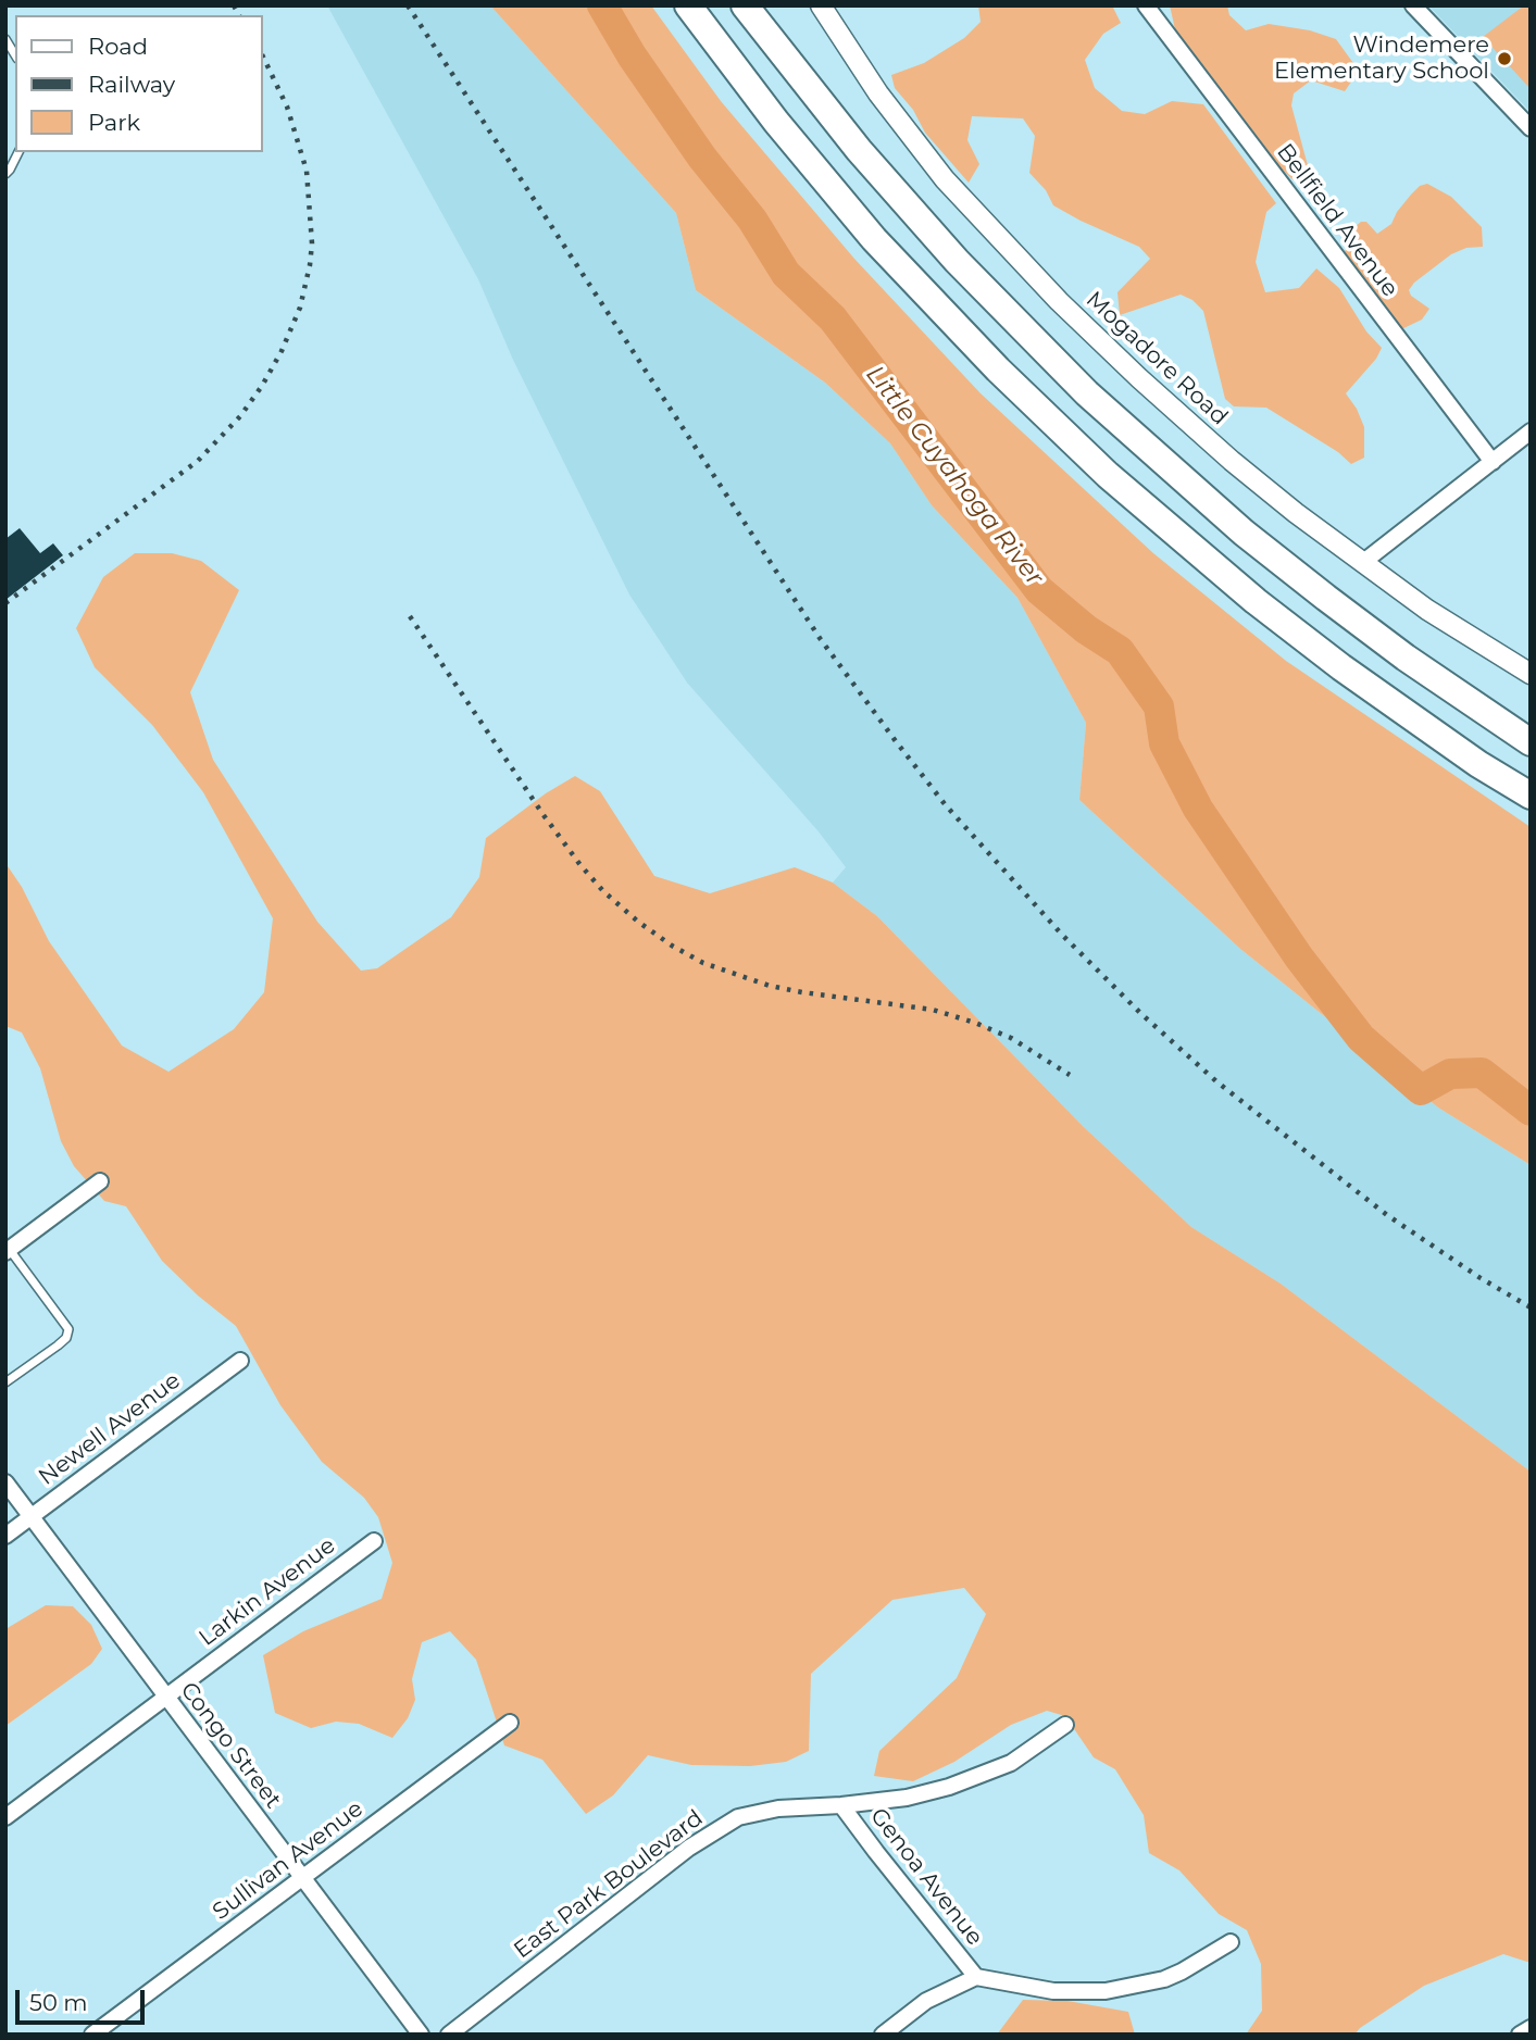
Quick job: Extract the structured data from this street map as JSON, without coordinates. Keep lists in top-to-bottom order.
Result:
{
  "streets": {
    "street": [
      "Bellfield Avenue",
      "Mogadore Road",
      "Newell Avenue",
      "Larkin Avenue",
      "Congo Street",
      "Sullivan Avenue",
      "Genoa Avenue",
      "East Park Boulevard"
    ]
  },
  "crossings": [
    ["Newell Avenue", "Congo Street"],
    ["Larkin Avenue", "Congo Street"],
    ["Congo Street", "Sullivan Avenue"],
    ["Genoa Avenue", "East Park Boulevard"]
  ],
  "water": ["Little Cuyahoga River"],
  "places": ["Windemere Elementary School"],
  "legend": ["Road", "Railway", "Park"],
  "scale_bar": "50 m"
}
